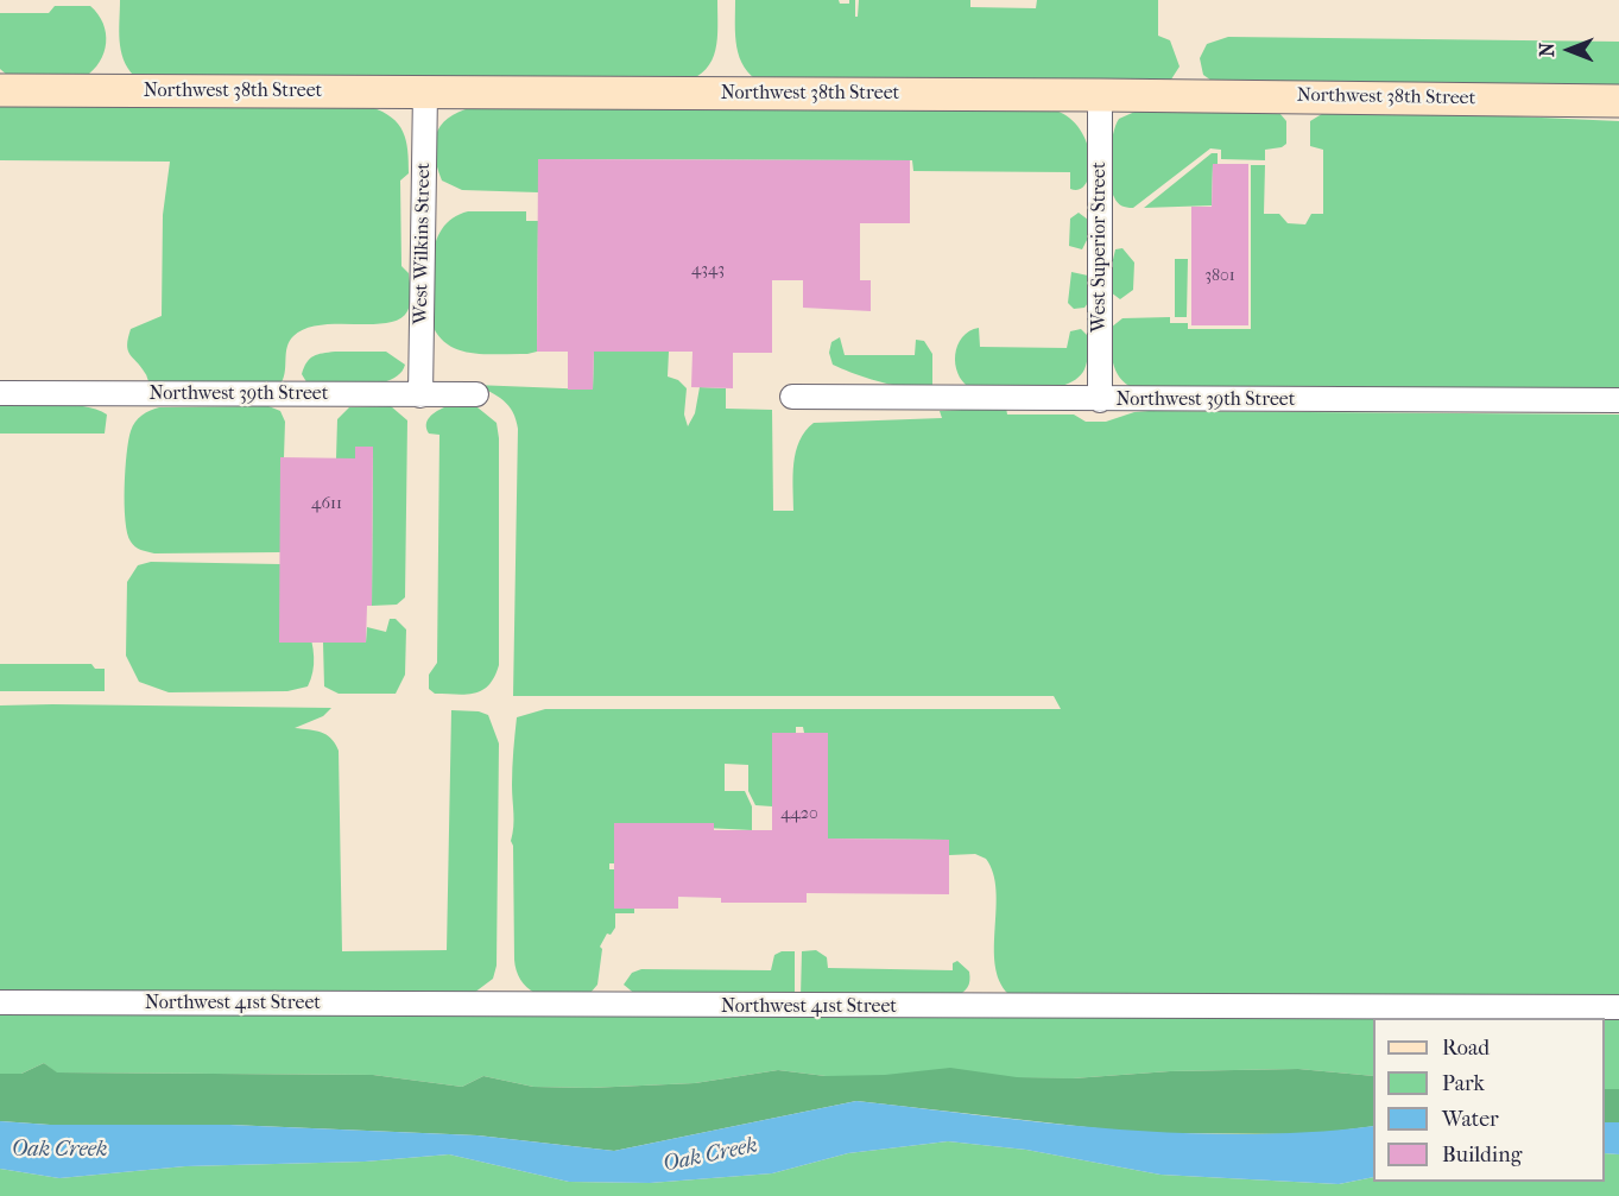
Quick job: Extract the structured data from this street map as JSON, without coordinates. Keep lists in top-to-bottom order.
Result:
{
  "streets": {
    "main road": ["Northwest 38th Street"],
    "street": [
      "West Wilkins Street",
      "West Superior Street",
      "Northwest 39th Street",
      "Northwest 41st Street"
    ]
  },
  "crossings": [
    ["Northwest 38th Street", "West Wilkins Street"],
    ["Northwest 38th Street", "West Superior Street"],
    ["West Wilkins Street", "Northwest 39th Street"],
    ["West Superior Street", "Northwest 39th Street"]
  ],
  "water": ["Oak Creek"],
  "house_numbers": [
    "4343",
    "3801",
    "4611",
    "4420"
  ],
  "legend": [
    "Road",
    "Park",
    "Water",
    "Building"
  ],
  "north": "left"
}
